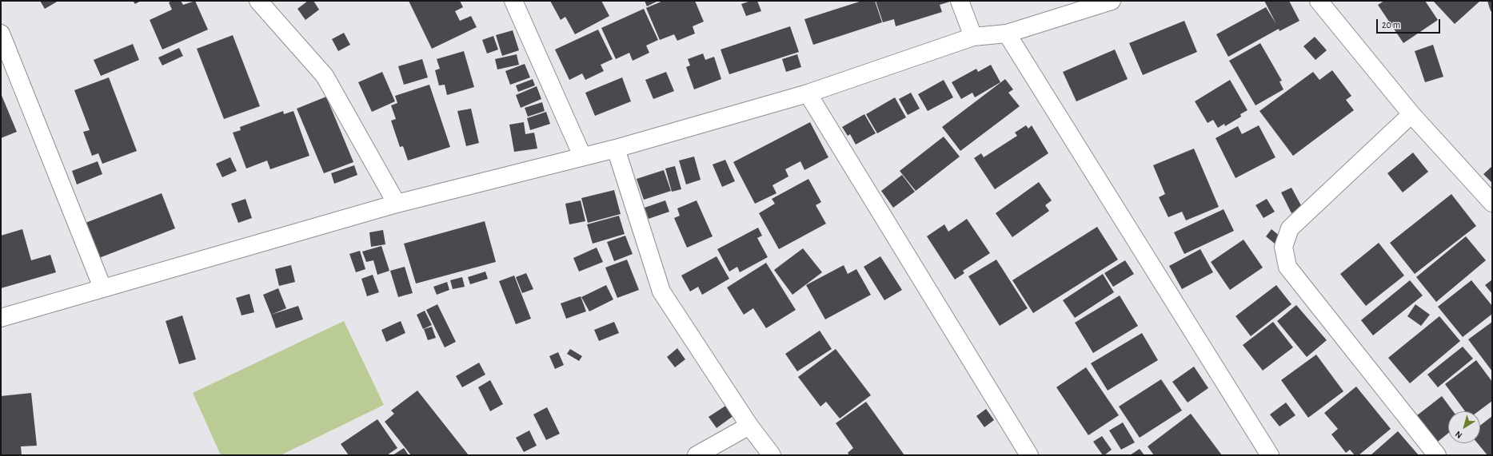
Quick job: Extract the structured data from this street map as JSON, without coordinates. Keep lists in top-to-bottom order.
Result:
{
  "scale_bar": "20 m",
  "north": "bottom left"
}
